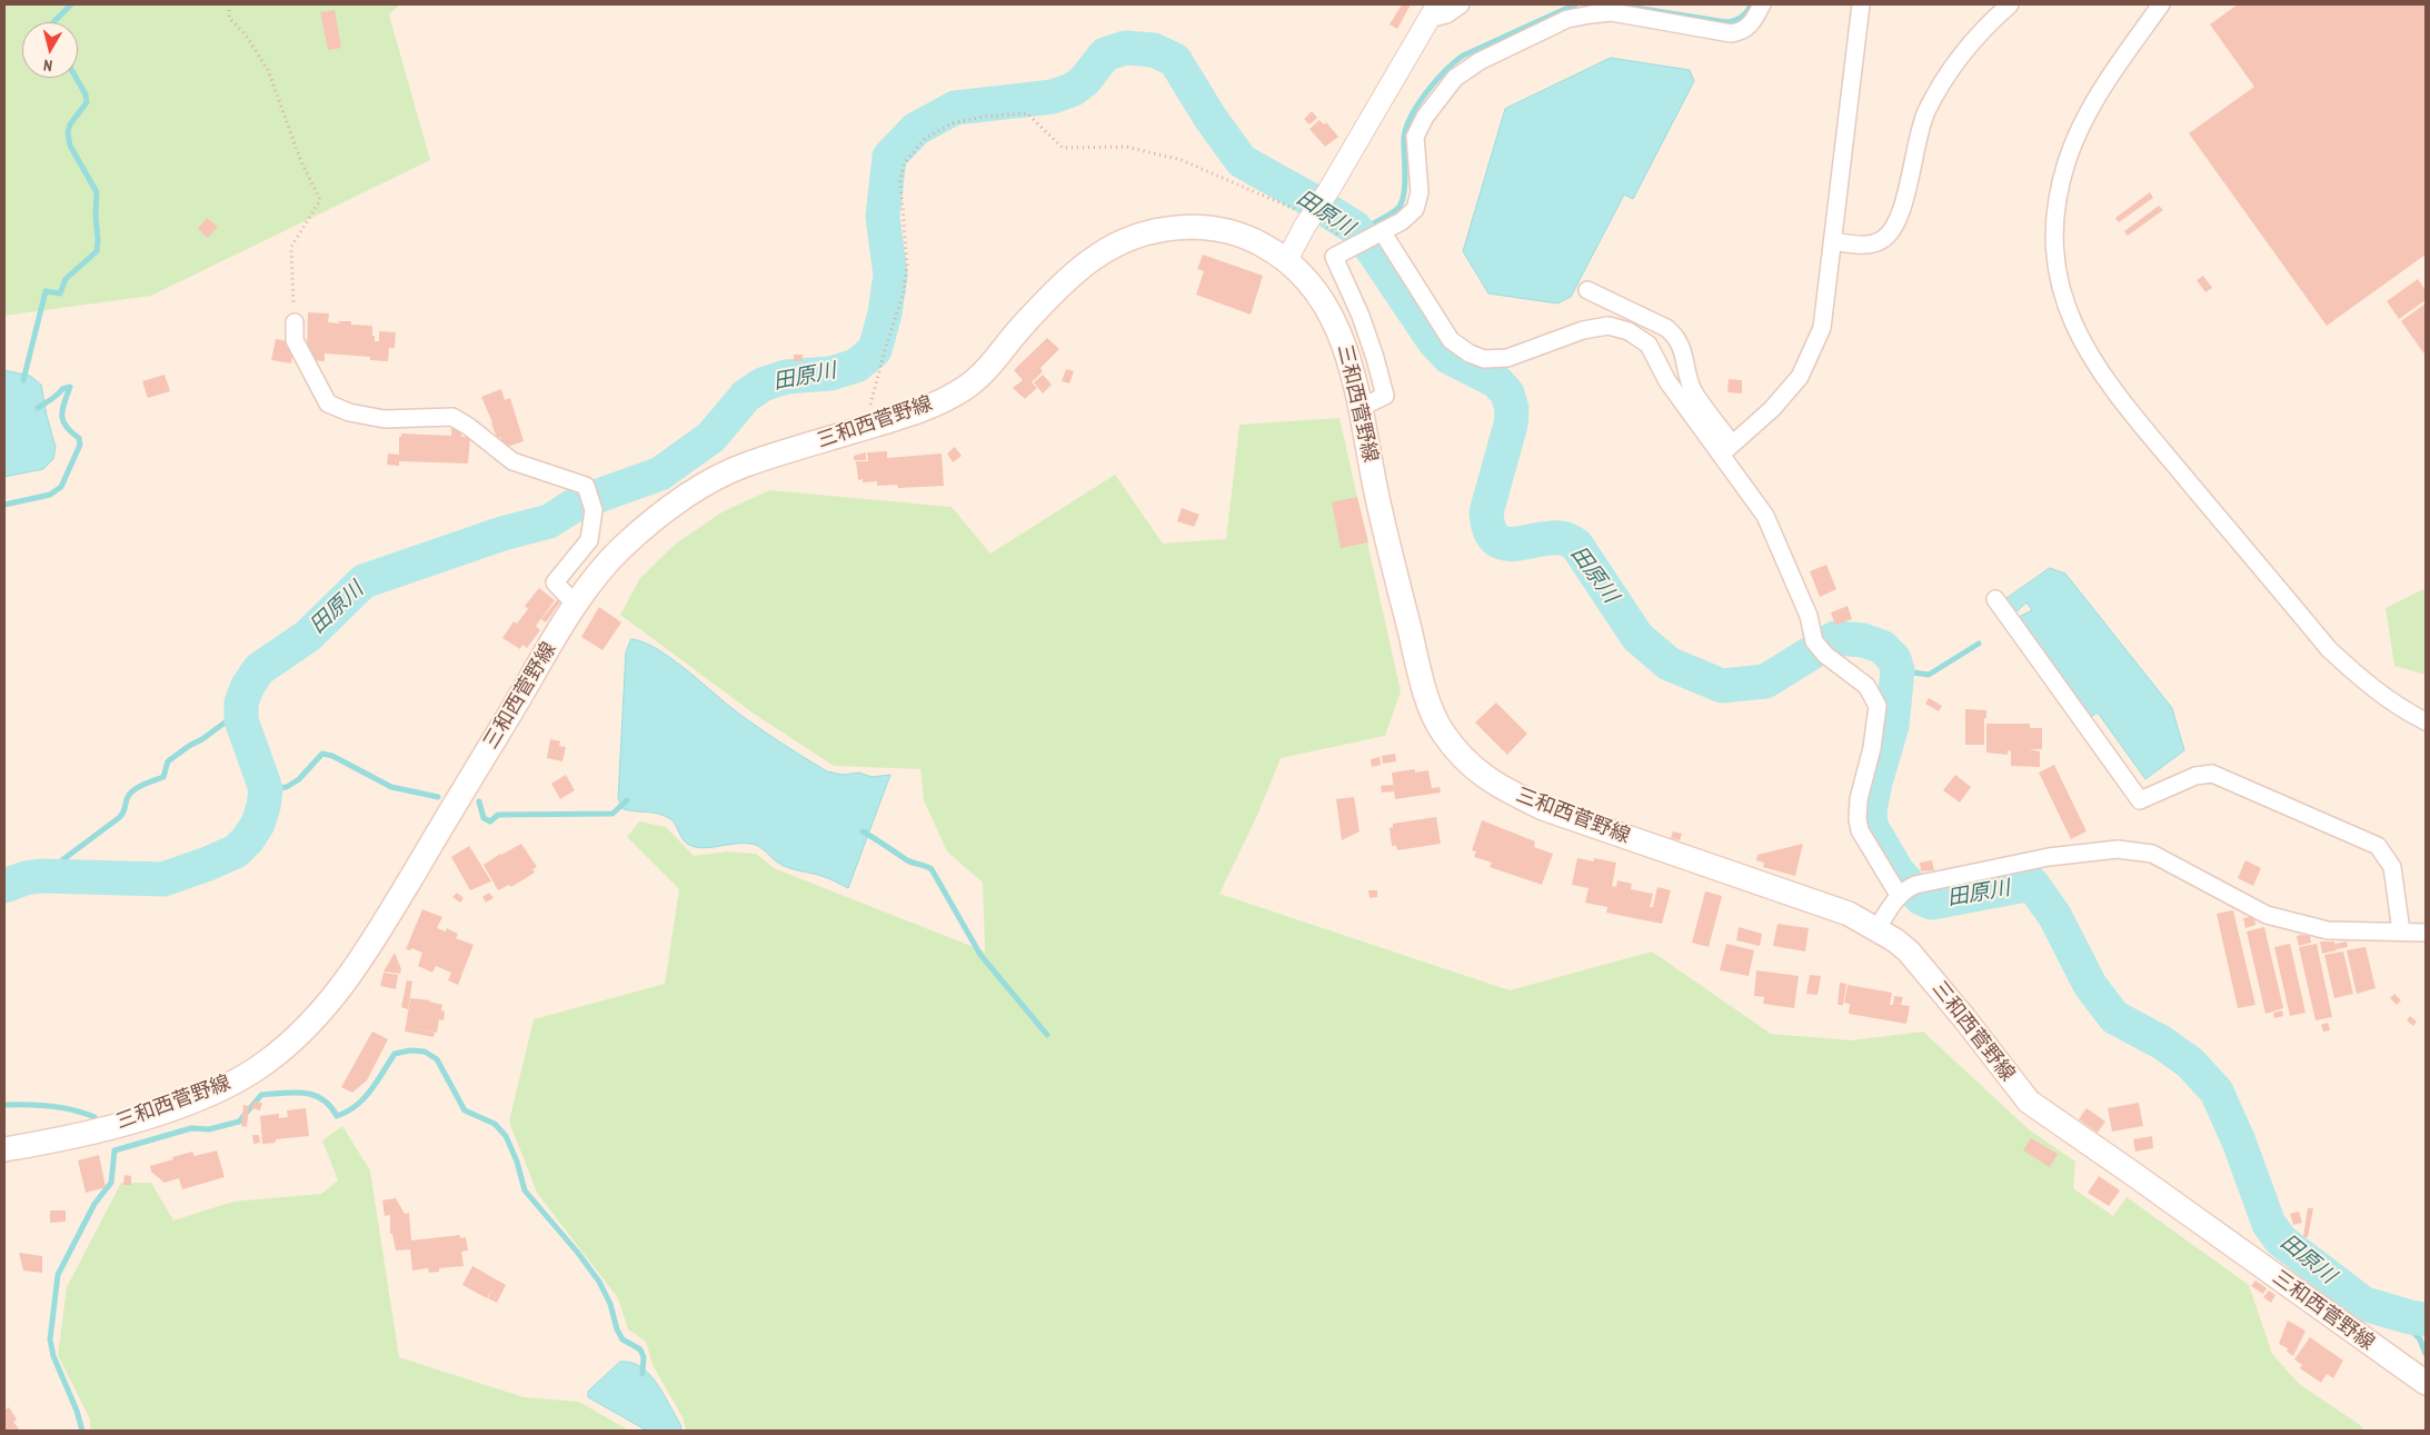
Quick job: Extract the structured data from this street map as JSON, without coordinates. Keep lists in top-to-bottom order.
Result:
{
  "streets": {
    "main road": ["三和西菅野線"]
  },
  "water": ["田原川"],
  "north": "bottom"
}
